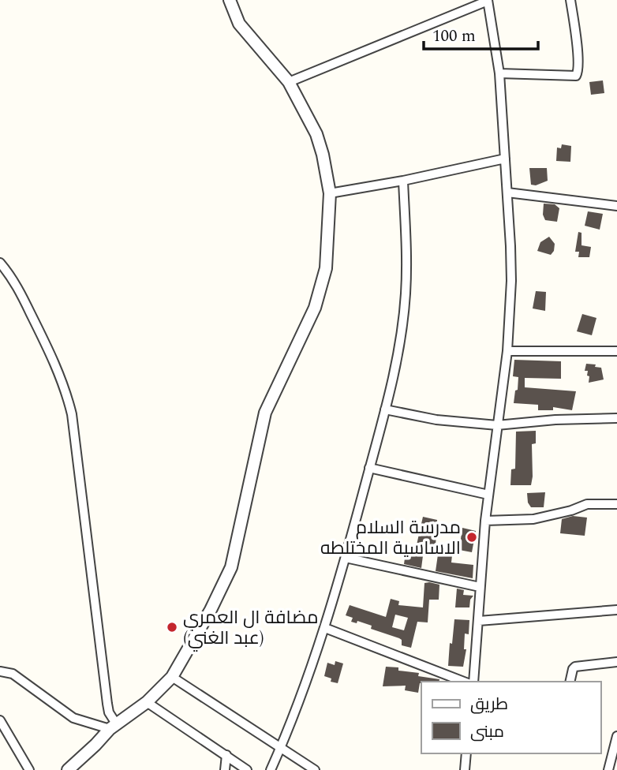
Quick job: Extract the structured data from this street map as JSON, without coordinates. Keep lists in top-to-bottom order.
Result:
{
  "places": ["مدرسة السلام الاساسية المختلطه", "مضافة ال العمري (عبد الغني)"],
  "legend": ["طريق", "مبنى"],
  "scale_bar": "100 m"
}
